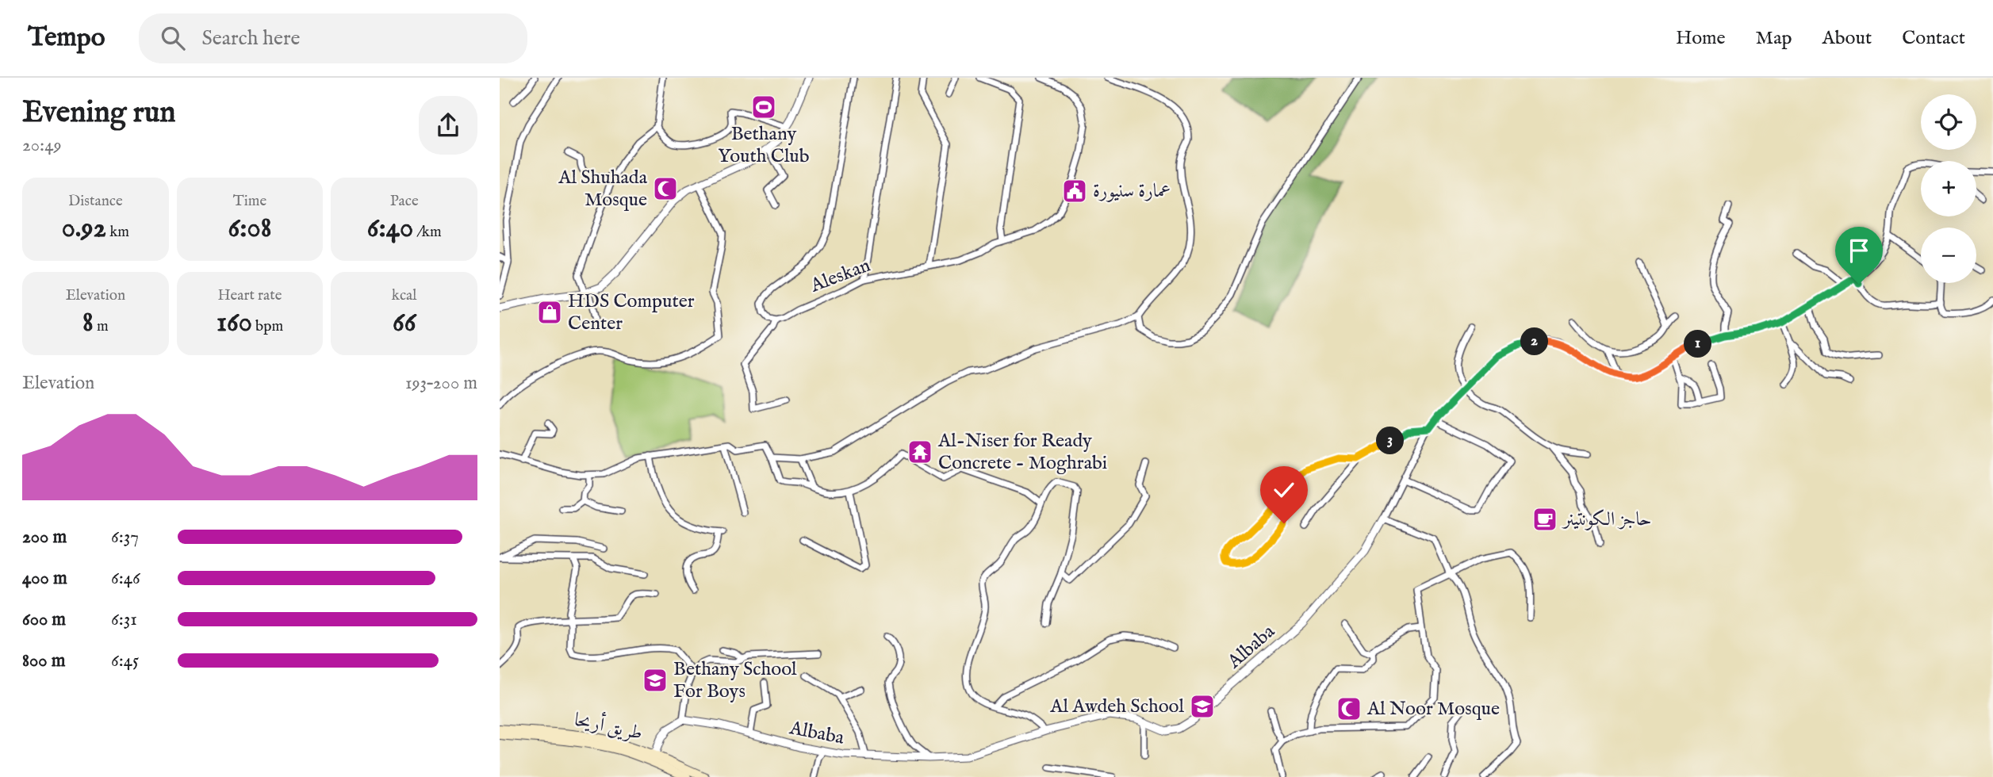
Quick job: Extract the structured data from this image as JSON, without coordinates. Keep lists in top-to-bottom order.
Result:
{
  "streets": {
    "main road": ["طريق أريحا"],
    "street": ["Aleskan", "Albaba"]
  },
  "places": {
    "sports": ["Bethany Youth Club"],
    "mosque": ["Al Shuhada Mosque", "Al Noor Mosque"],
    "public building": ["عمارة سنيورة"],
    "shop": ["HDS Computer Center"],
    "temple": ["Al-Niser for Ready Concrete - Moghrabi"],
    "cafe": ["حاجز الكونتينر"],
    "school or university": ["Bethany School For Boys", "Al Awdeh School"]
  },
  "page": {
    "header": "Tempo",
    "search": "Search here",
    "nav": [
      "Home",
      "Map",
      "About",
      "Contact"
    ],
    "heading": ["Evening run", "20:49"],
    "map_buttons": ["+", "−"],
    "stats": [
      ["Distance", "0.92 km"],
      ["Time", "6:08"],
      ["Pace", "6:40 /km"],
      ["Elevation", "8 m"],
      ["Heart rate", "160 bpm"],
      ["kcal", "66"]
    ],
    "pins": ["2", "1", "3"],
    "chart": ["Elevation", "193–200 m"],
    "list": [
      {
        "name": "200 m",
        "note": "6:37"
      },
      {
        "name": "400 m",
        "note": "6:46"
      },
      {
        "name": "600 m",
        "note": "6:31"
      },
      {
        "name": "800 m",
        "note": "6:45"
      }
    ]
  }
}
